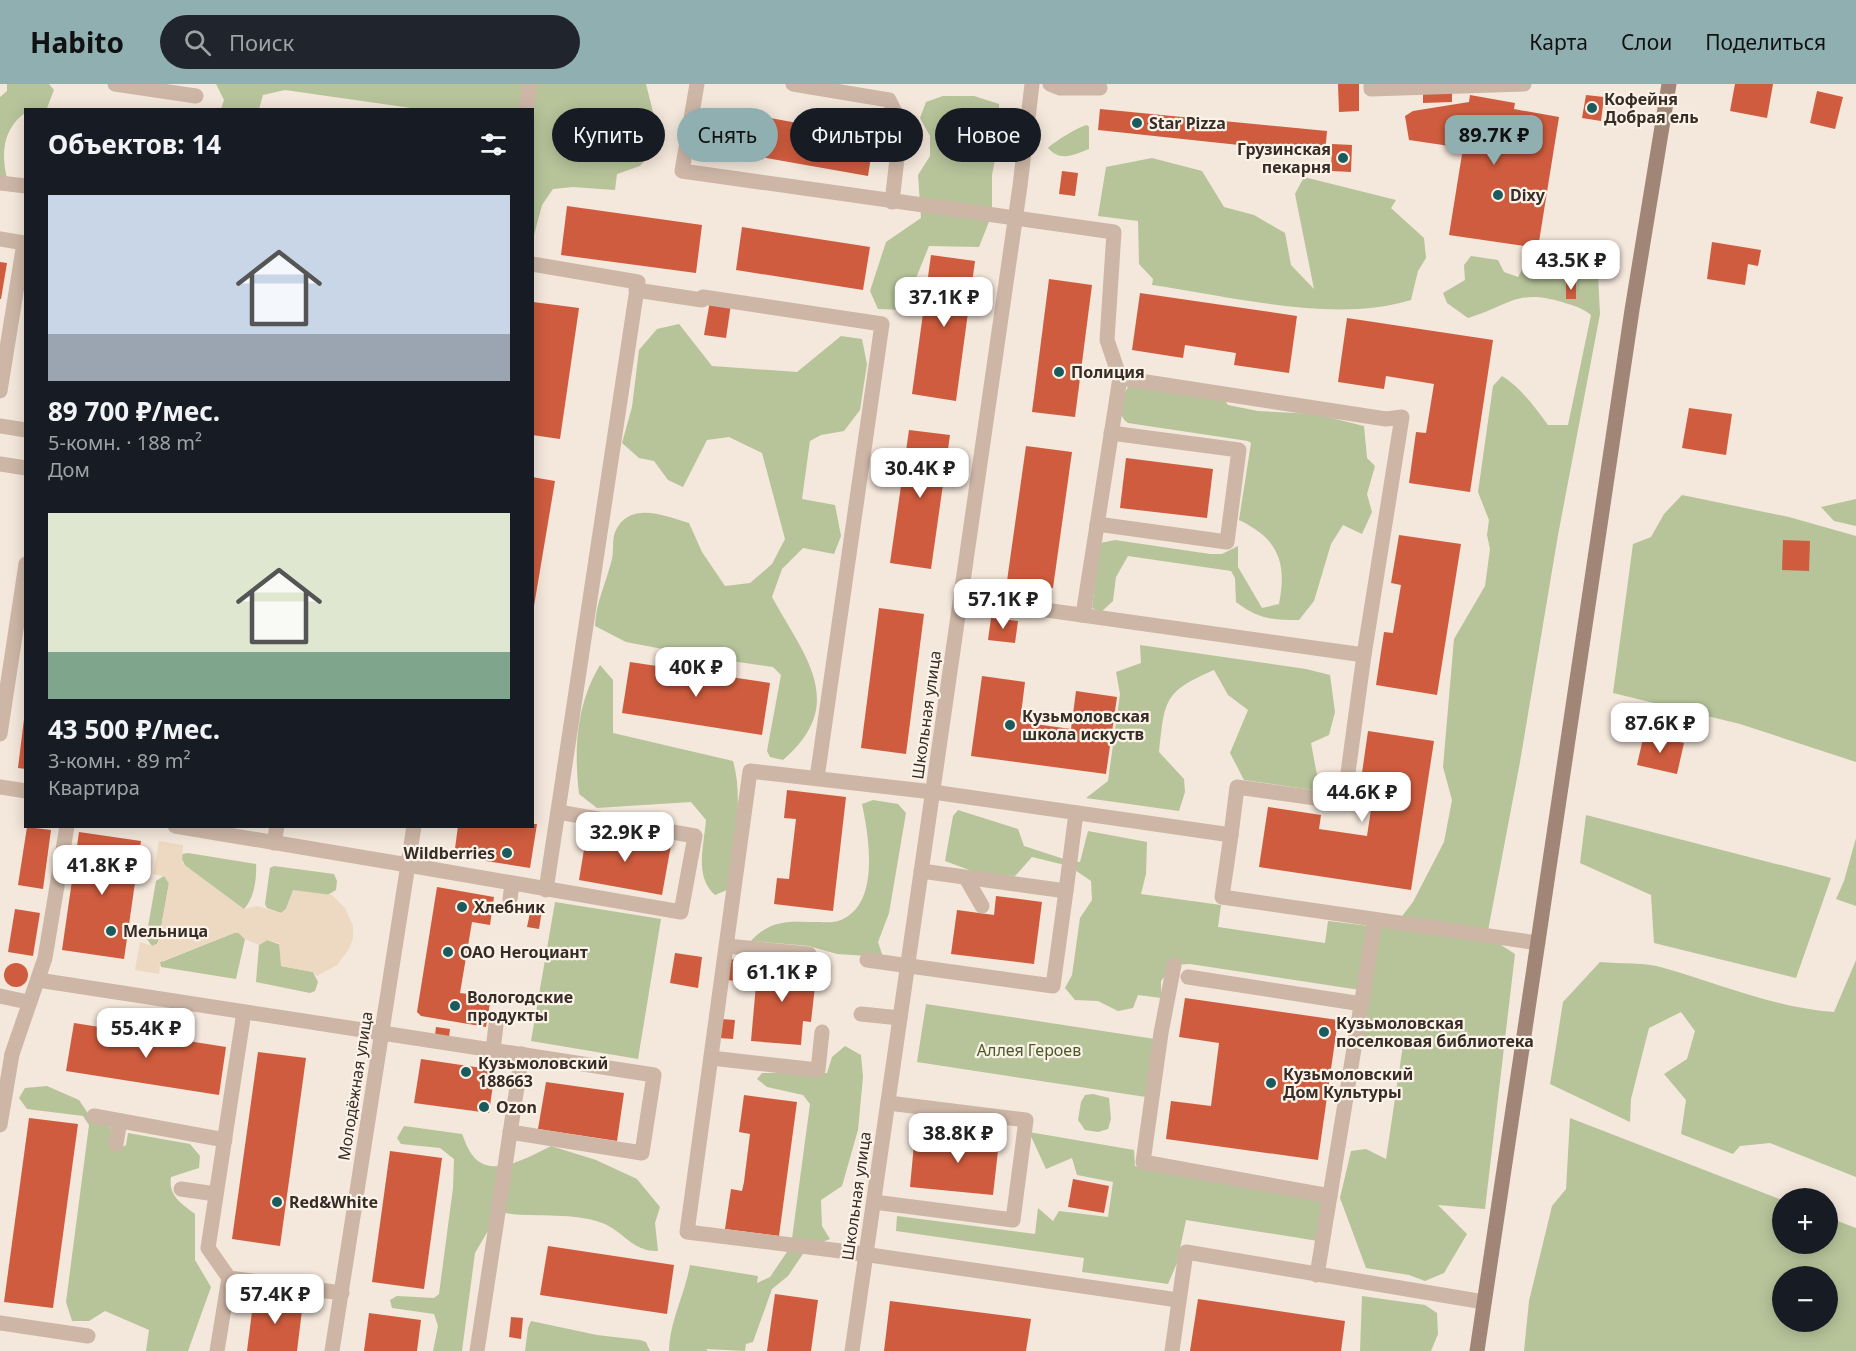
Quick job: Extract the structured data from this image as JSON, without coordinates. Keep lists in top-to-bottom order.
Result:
{
  "streets": {
    "street": ["Школьная улица", "Молодёжная улица"]
  },
  "parks": ["Аллея Героев"],
  "places": [
    "Кофейня Добрая ель",
    "Star Pizza",
    "Грузинская пекарня",
    "Dixy",
    "Полиция",
    "Кузьмоловская школа искуств",
    "Wildberries",
    "Хлебник",
    "Мельница",
    "ОАО Негоциант",
    "Вологодские продукты",
    "Кузьмоловская поселковая библиотека",
    "Кузьмоловский 188663",
    "Кузьмоловский Дом Культуры",
    "Ozon",
    "Red&White"
  ],
  "page": {
    "header": "Habito",
    "search": "Поиск",
    "nav": ["Карта", "Слои", "Поделиться"],
    "chip": [
      "Купить",
      "Снять",
      "Фильтры",
      "Новое"
    ],
    "heading": "Объектов: 14",
    "price": [
      "89.7K ₽",
      "43.5K ₽",
      "37.1K ₽",
      "30.4K ₽",
      "57.1K ₽",
      "40K ₽",
      "87.6K ₽",
      "44.6K ₽",
      "32.9K ₽",
      "41.8K ₽",
      "61.1K ₽",
      "55.4K ₽",
      "38.8K ₽",
      "57.4K ₽"
    ],
    "list": [
      {
        "name": "89 700 ₽/мес.",
        "note": "5-комн. · 188 m² · Дом"
      },
      {
        "name": "43 500 ₽/мес.",
        "note": "3-комн. · 89 m² · Квартира"
      }
    ],
    "map_buttons": ["+", "−"]
  }
}
